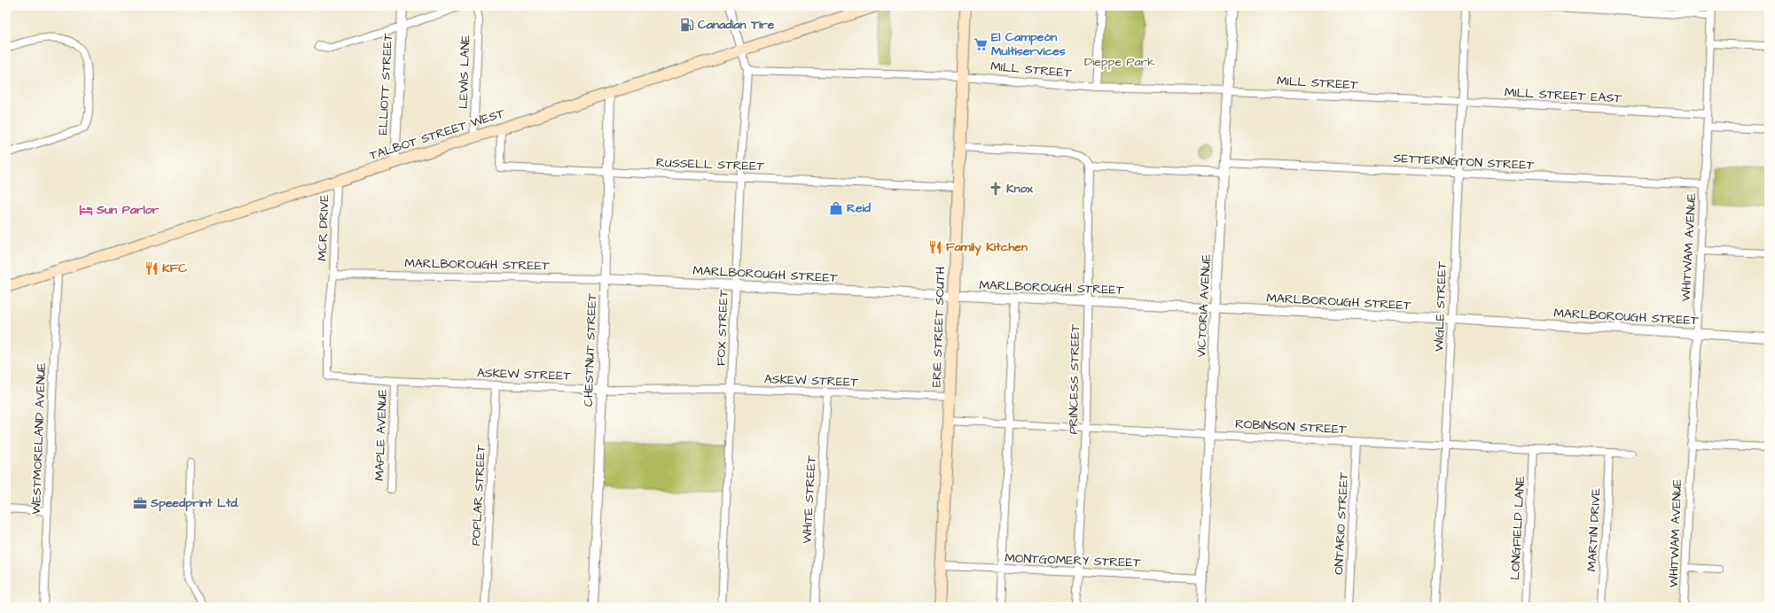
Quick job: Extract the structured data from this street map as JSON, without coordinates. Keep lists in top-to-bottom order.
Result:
{
  "streets": {
    "main road": ["TALBOT STREET WEST", "ERIE STREET SOUTH"],
    "street": [
      "MILL STREET",
      "LEWIS LANE",
      "ELLIOTT STREET",
      "MILL STREET EAST",
      "SETTERINGTON STREET",
      "RUSSELL STREET",
      "MCR DRIVE",
      "WHITWAM AVENUE",
      "MARLBOROUGH STREET",
      "VICTORIA AVENUE",
      "WIGLE STREET",
      "FOX STREET",
      "CHESTNUT STREET",
      "ASKEW STREET",
      "PRINCESS STREET",
      "ROBINSON STREET",
      "MAPLE AVENUE",
      "WESTMORELAND AVENUE",
      "POPLAR STREET",
      "WHITE STREET",
      "ONTARIO STREET",
      "LONGFIELD LANE",
      "MARTIN DRIVE",
      "MONTGOMERY STREET"
    ]
  },
  "crossings": [
    ["MILL STREET", "MILL STREET EAST"],
    ["MILL STREET", "VICTORIA AVENUE"],
    ["MILL STREET", "WIGLE STREET"],
    ["MILL STREET", "ERIE STREET SOUTH"],
    ["MILL STREET", "FOX STREET"],
    ["LEWIS LANE", "TALBOT STREET WEST"],
    ["ELLIOTT STREET", "TALBOT STREET WEST"],
    ["MILL STREET EAST", "WHITWAM AVENUE"],
    ["MILL STREET EAST", "WIGLE STREET"],
    ["TALBOT STREET WEST", "RUSSELL STREET"],
    ["TALBOT STREET WEST", "MCR DRIVE"],
    ["TALBOT STREET WEST", "FOX STREET"],
    ["TALBOT STREET WEST", "CHESTNUT STREET"],
    ["TALBOT STREET WEST", "WESTMORELAND AVENUE"],
    ["SETTERINGTON STREET", "WHITWAM AVENUE"],
    ["SETTERINGTON STREET", "VICTORIA AVENUE"],
    ["SETTERINGTON STREET", "WIGLE STREET"],
    ["RUSSELL STREET", "ERIE STREET SOUTH"],
    ["RUSSELL STREET", "FOX STREET"],
    ["RUSSELL STREET", "CHESTNUT STREET"],
    ["MCR DRIVE", "MARLBOROUGH STREET"],
    ["MCR DRIVE", "ASKEW STREET"],
    ["WHITWAM AVENUE", "MARLBOROUGH STREET"],
    ["MARLBOROUGH STREET", "VICTORIA AVENUE"],
    ["MARLBOROUGH STREET", "WIGLE STREET"],
    ["MARLBOROUGH STREET", "ERIE STREET SOUTH"],
    ["MARLBOROUGH STREET", "FOX STREET"],
    ["MARLBOROUGH STREET", "CHESTNUT STREET"],
    ["MARLBOROUGH STREET", "ASKEW STREET"],
    ["MARLBOROUGH STREET", "PRINCESS STREET"],
    ["VICTORIA AVENUE", "ROBINSON STREET"],
    ["VICTORIA AVENUE", "MONTGOMERY STREET"],
    ["WIGLE STREET", "ROBINSON STREET"],
    ["ERIE STREET SOUTH", "ASKEW STREET"],
    ["ERIE STREET SOUTH", "ROBINSON STREET"],
    ["ERIE STREET SOUTH", "MONTGOMERY STREET"],
    ["FOX STREET", "ASKEW STREET"],
    ["CHESTNUT STREET", "ASKEW STREET"],
    ["ASKEW STREET", "MAPLE AVENUE"],
    ["ASKEW STREET", "POPLAR STREET"],
    ["ASKEW STREET", "WHITE STREET"],
    ["PRINCESS STREET", "ROBINSON STREET"],
    ["PRINCESS STREET", "MONTGOMERY STREET"],
    ["ROBINSON STREET", "ONTARIO STREET"],
    ["ROBINSON STREET", "LONGFIELD LANE"],
    ["ROBINSON STREET", "MARTIN DRIVE"]
  ],
  "parks": ["Dieppe Park"],
  "places": {
    "fuel station": ["Canadian Tire"],
    "supermarket": ["El Campeón Multiservices"],
    "church": ["Knox"],
    "shop": ["Reid"],
    "hotel": ["Sun Parlor"],
    "restaurant": ["Family Kitchen", "KFC"],
    "office": ["Speedprint Ltd."]
  }
}
